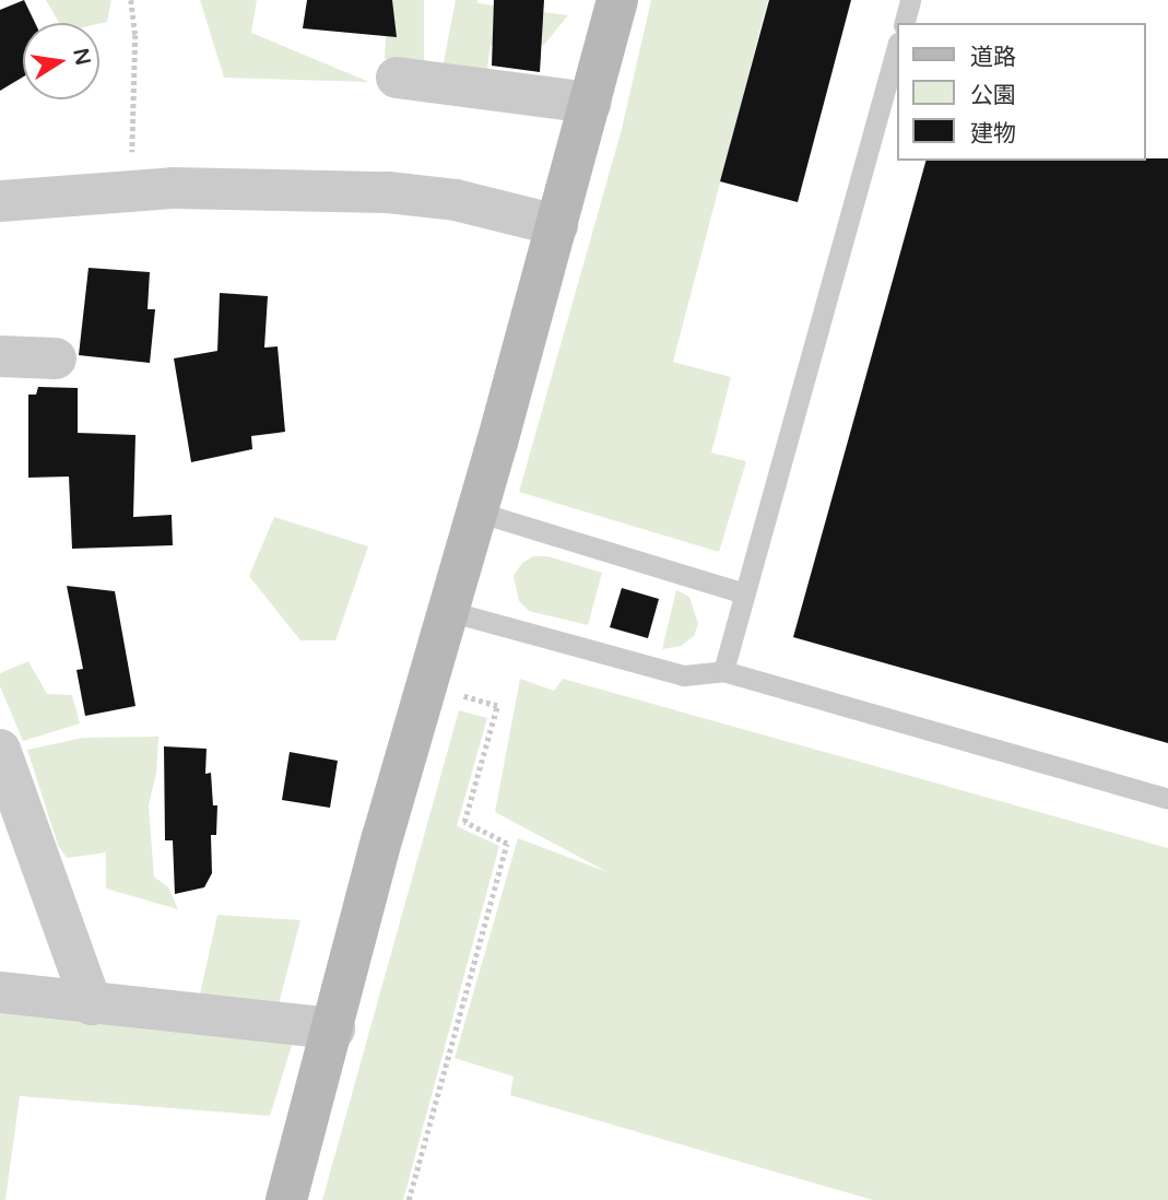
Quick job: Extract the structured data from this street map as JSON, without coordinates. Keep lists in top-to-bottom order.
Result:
{
  "legend": ["道路", "公園", "建物"],
  "north": "right"
}
